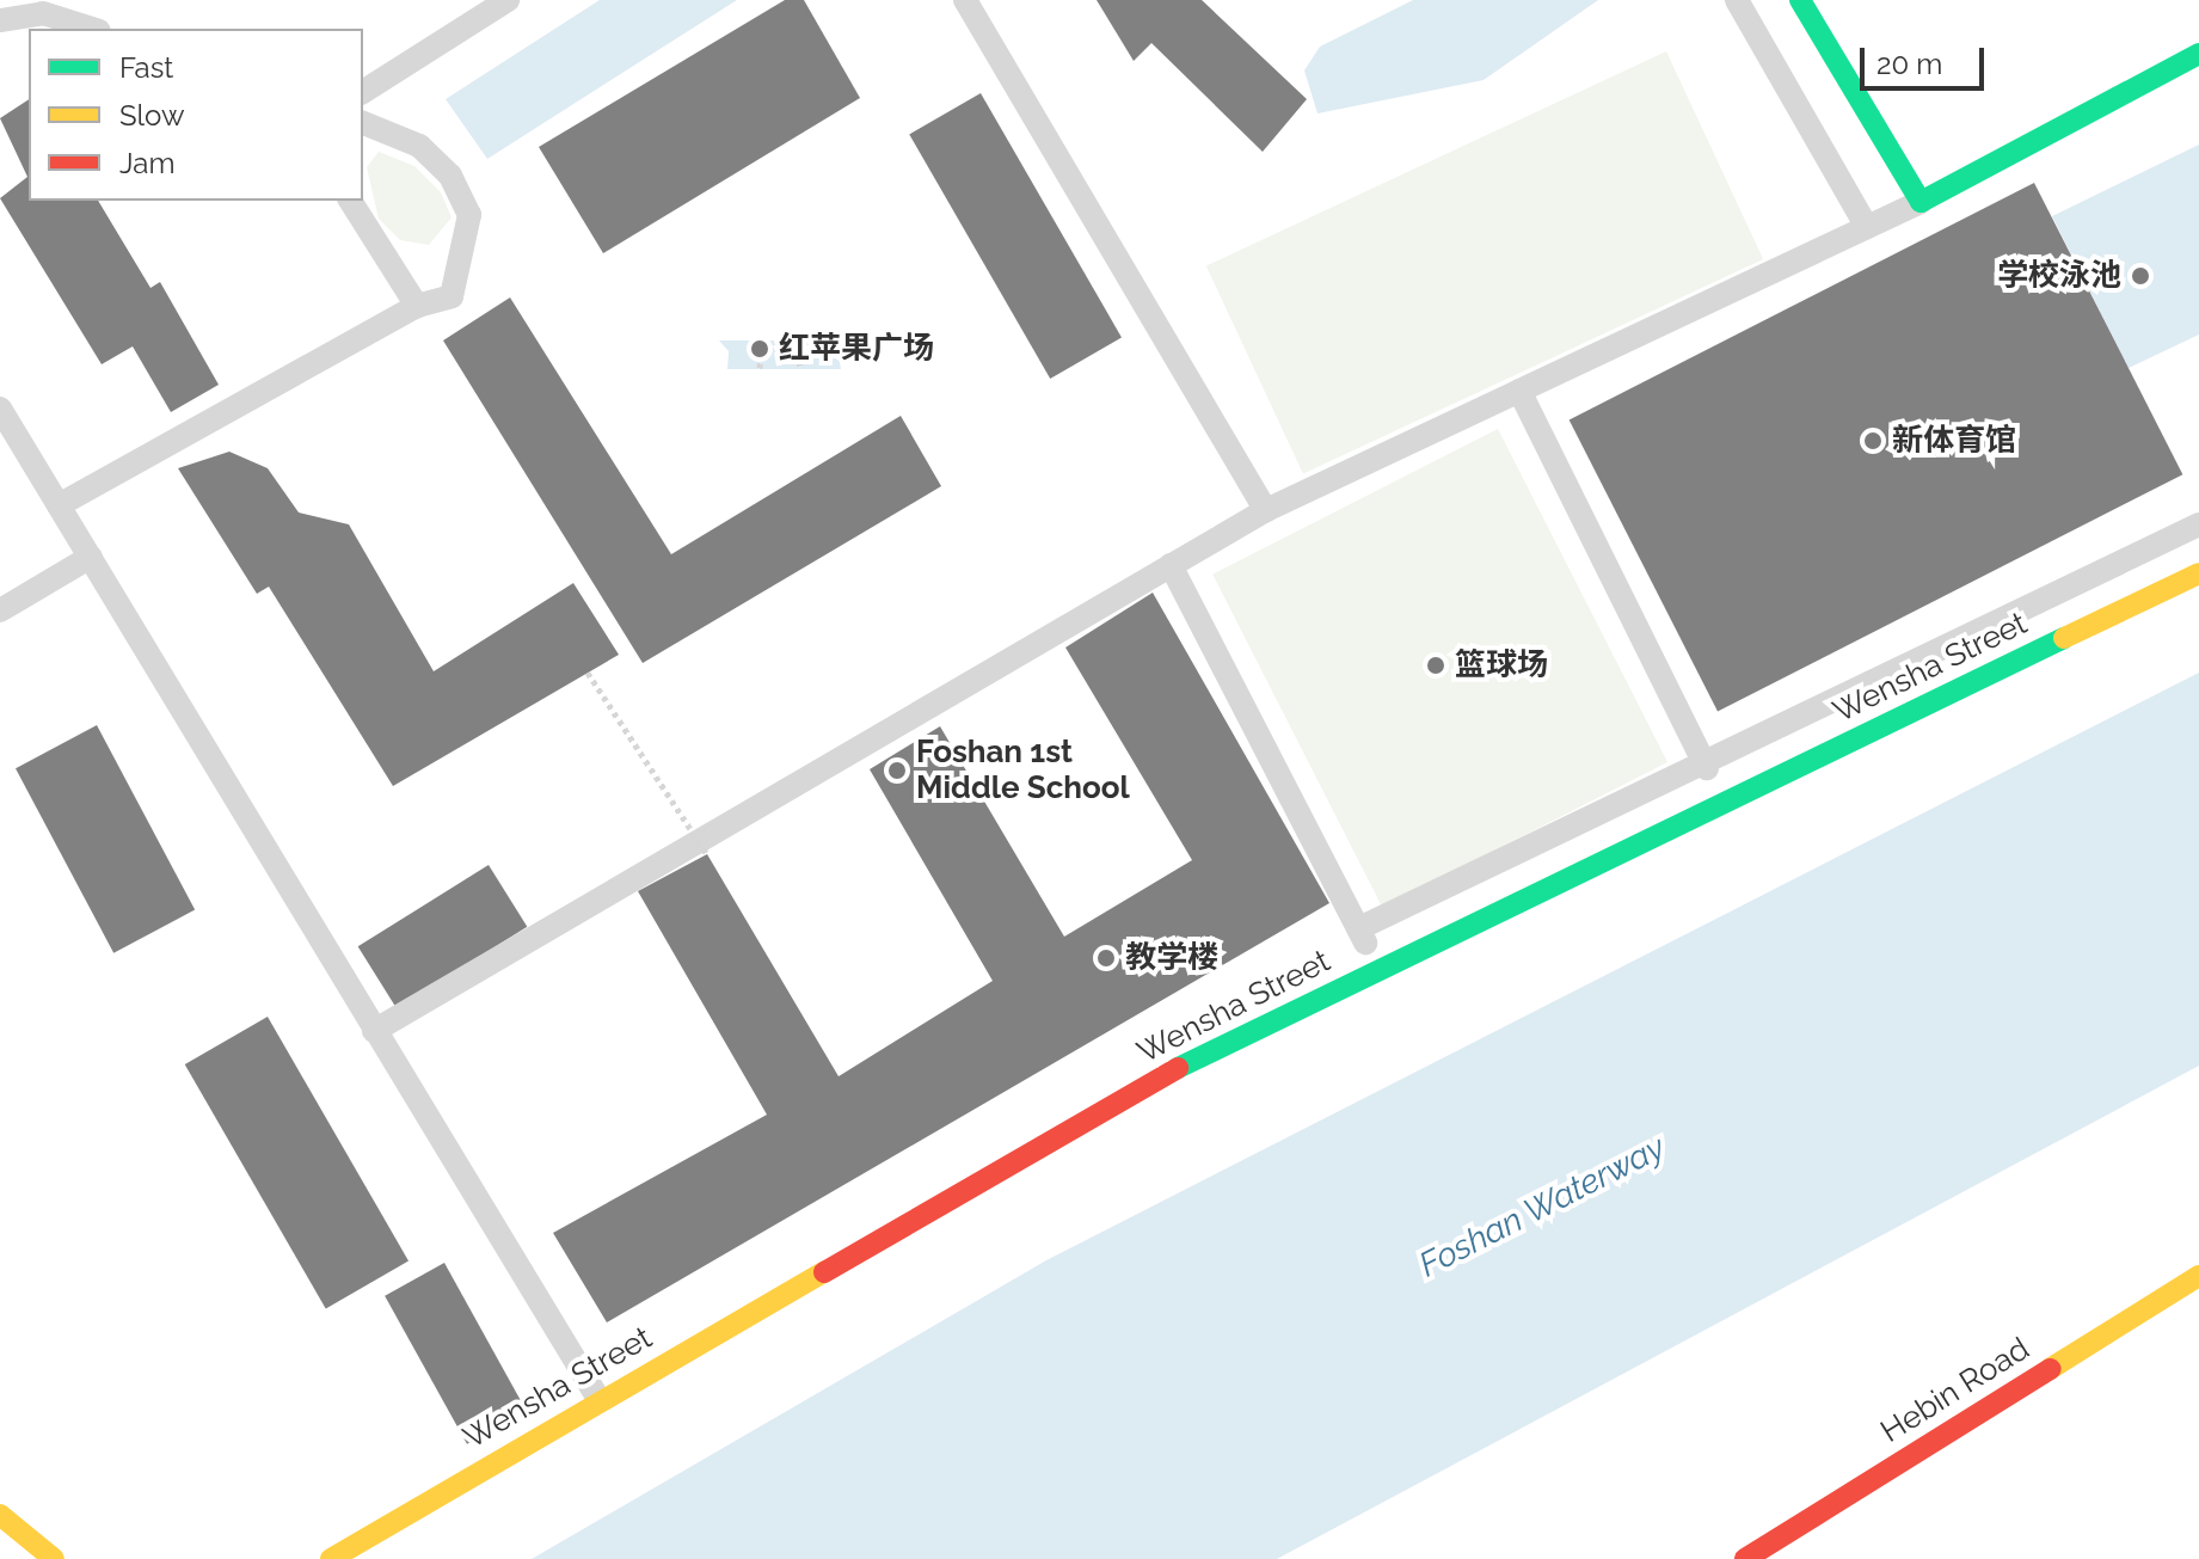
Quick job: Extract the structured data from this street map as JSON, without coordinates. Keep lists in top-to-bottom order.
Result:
{
  "streets": {
    "street": ["Wensha Street", "Hebin Road"]
  },
  "water": ["Foshan Waterway"],
  "places": [
    "学校泳池",
    "红苹果广场",
    "新体育馆",
    "篮球场",
    "Foshan 1st Middle School",
    "教学楼"
  ],
  "legend": ["Fast", "Slow", "Jam"],
  "scale_bar": "20 m"
}
